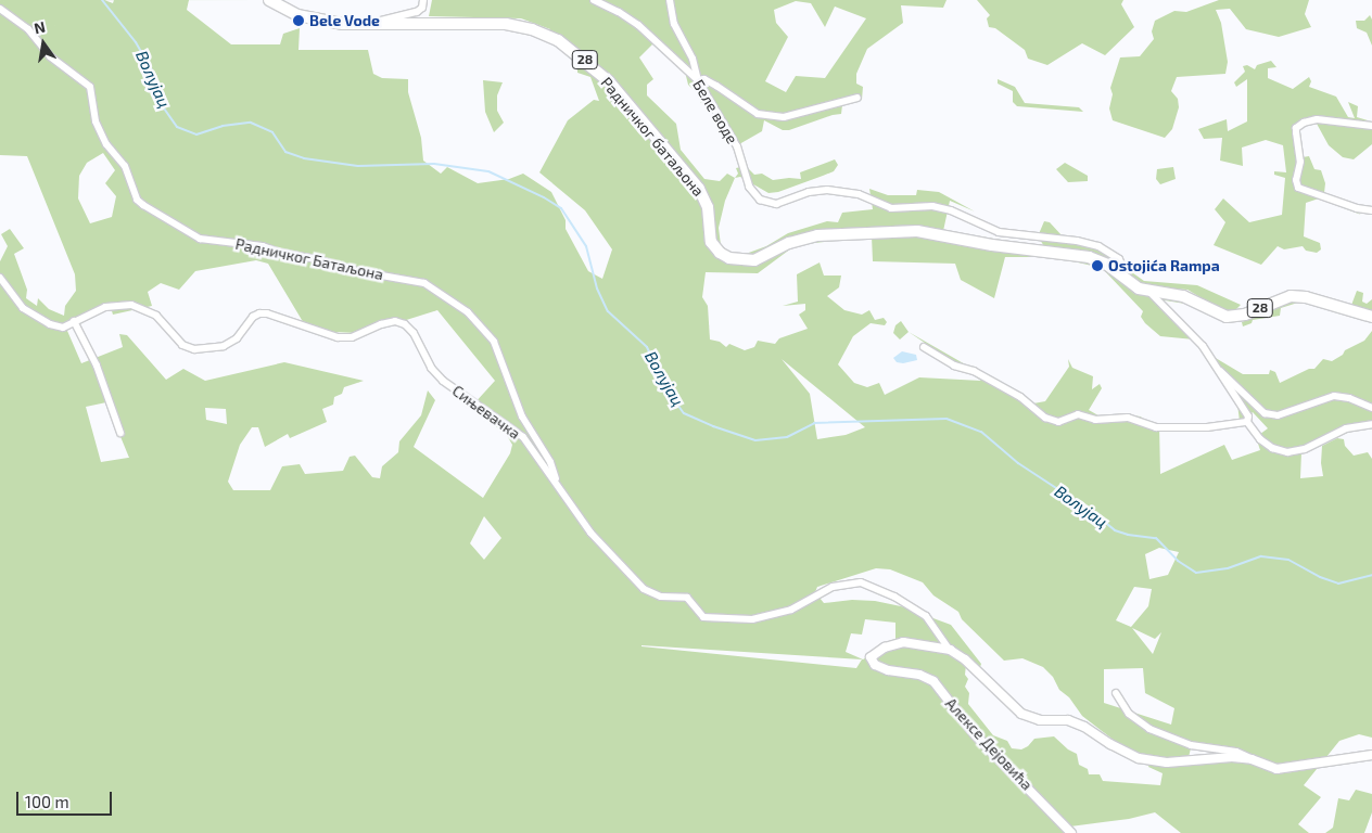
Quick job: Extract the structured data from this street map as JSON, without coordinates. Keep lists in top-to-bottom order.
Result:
{
  "streets": {
    "main road": ["28", "Радничког батаљона"],
    "street": [
      "Беле воде",
      "Радничког Батаљона",
      "Сињевачка",
      "Алексе Дејовића"
    ]
  },
  "crossings": [
    ["Беле воде", "Радничког батаљона"],
    ["Радничког Батаљона", "Сињевачка"],
    ["Сињевачка", "Алексе Дејовића"]
  ],
  "water": ["Волујац"],
  "places": ["Bele Vode", "Ostojića Rampa"],
  "scale_bar": "100 m",
  "north": "top"
}
